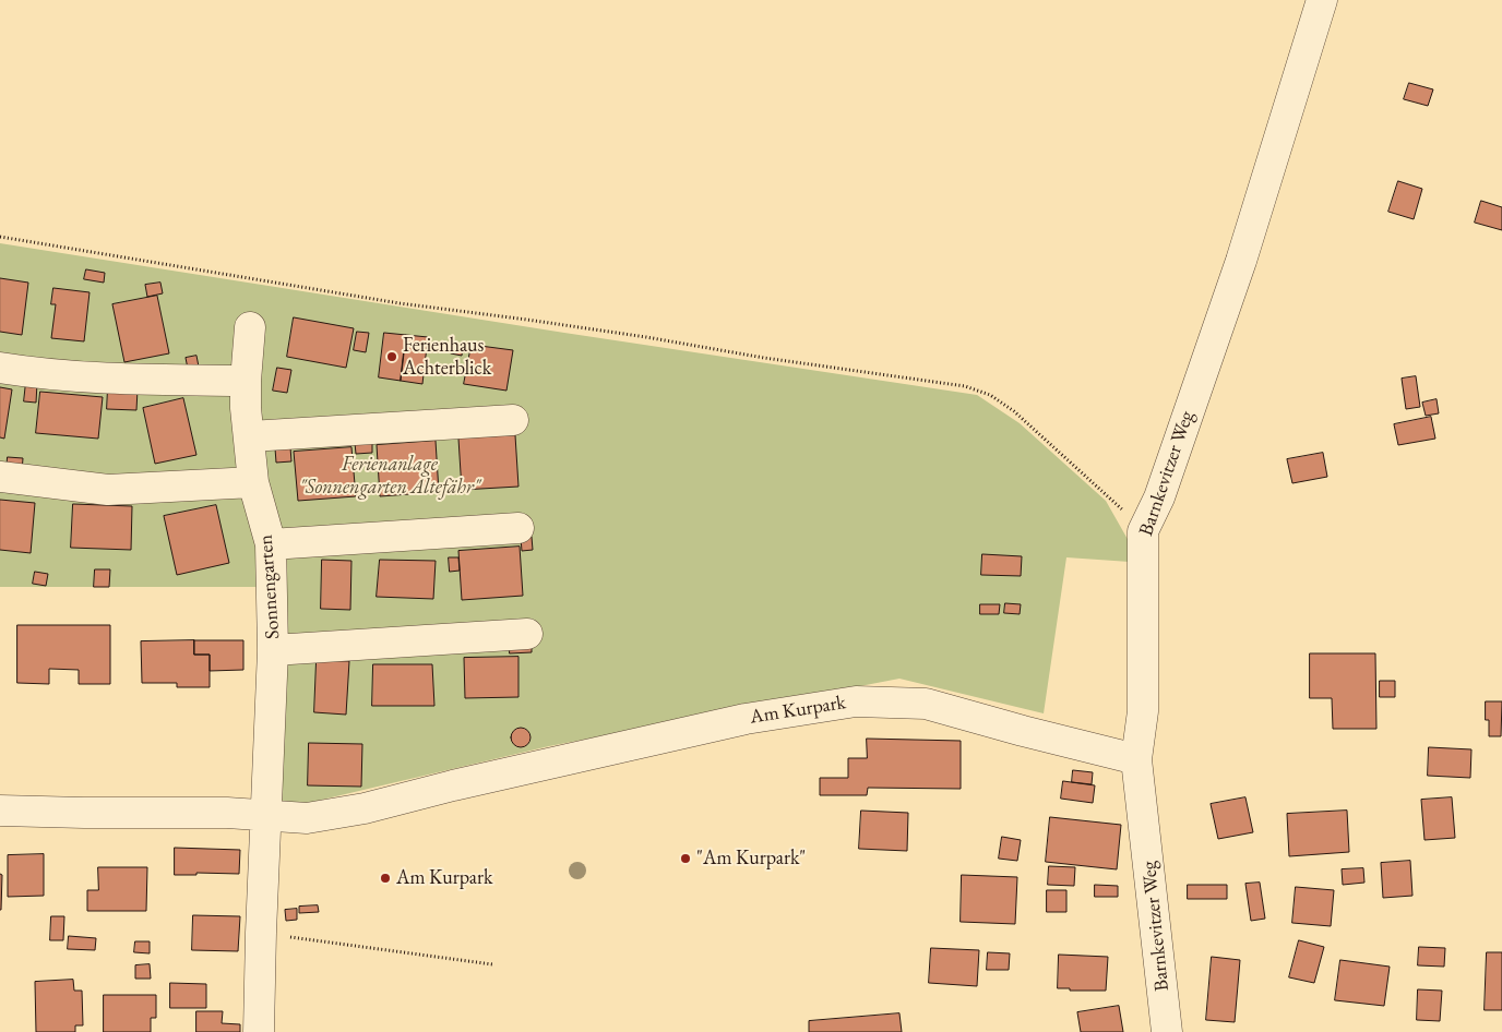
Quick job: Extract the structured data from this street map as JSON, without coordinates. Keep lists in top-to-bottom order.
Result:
{
  "streets": {
    "street": ["Barnkevitzer Weg", "Sonnengarten", "Am Kurpark"]
  },
  "crossings": [
    ["Barnkevitzer Weg", "Am Kurpark"],
    ["Sonnengarten", "Am Kurpark"]
  ],
  "parks": ["Ferienanlage \"Sonnengarten Altefähr\""],
  "places": ["Ferienhaus Achterblick", "\"Am Kurpark\"", "Am Kurpark"]
}
